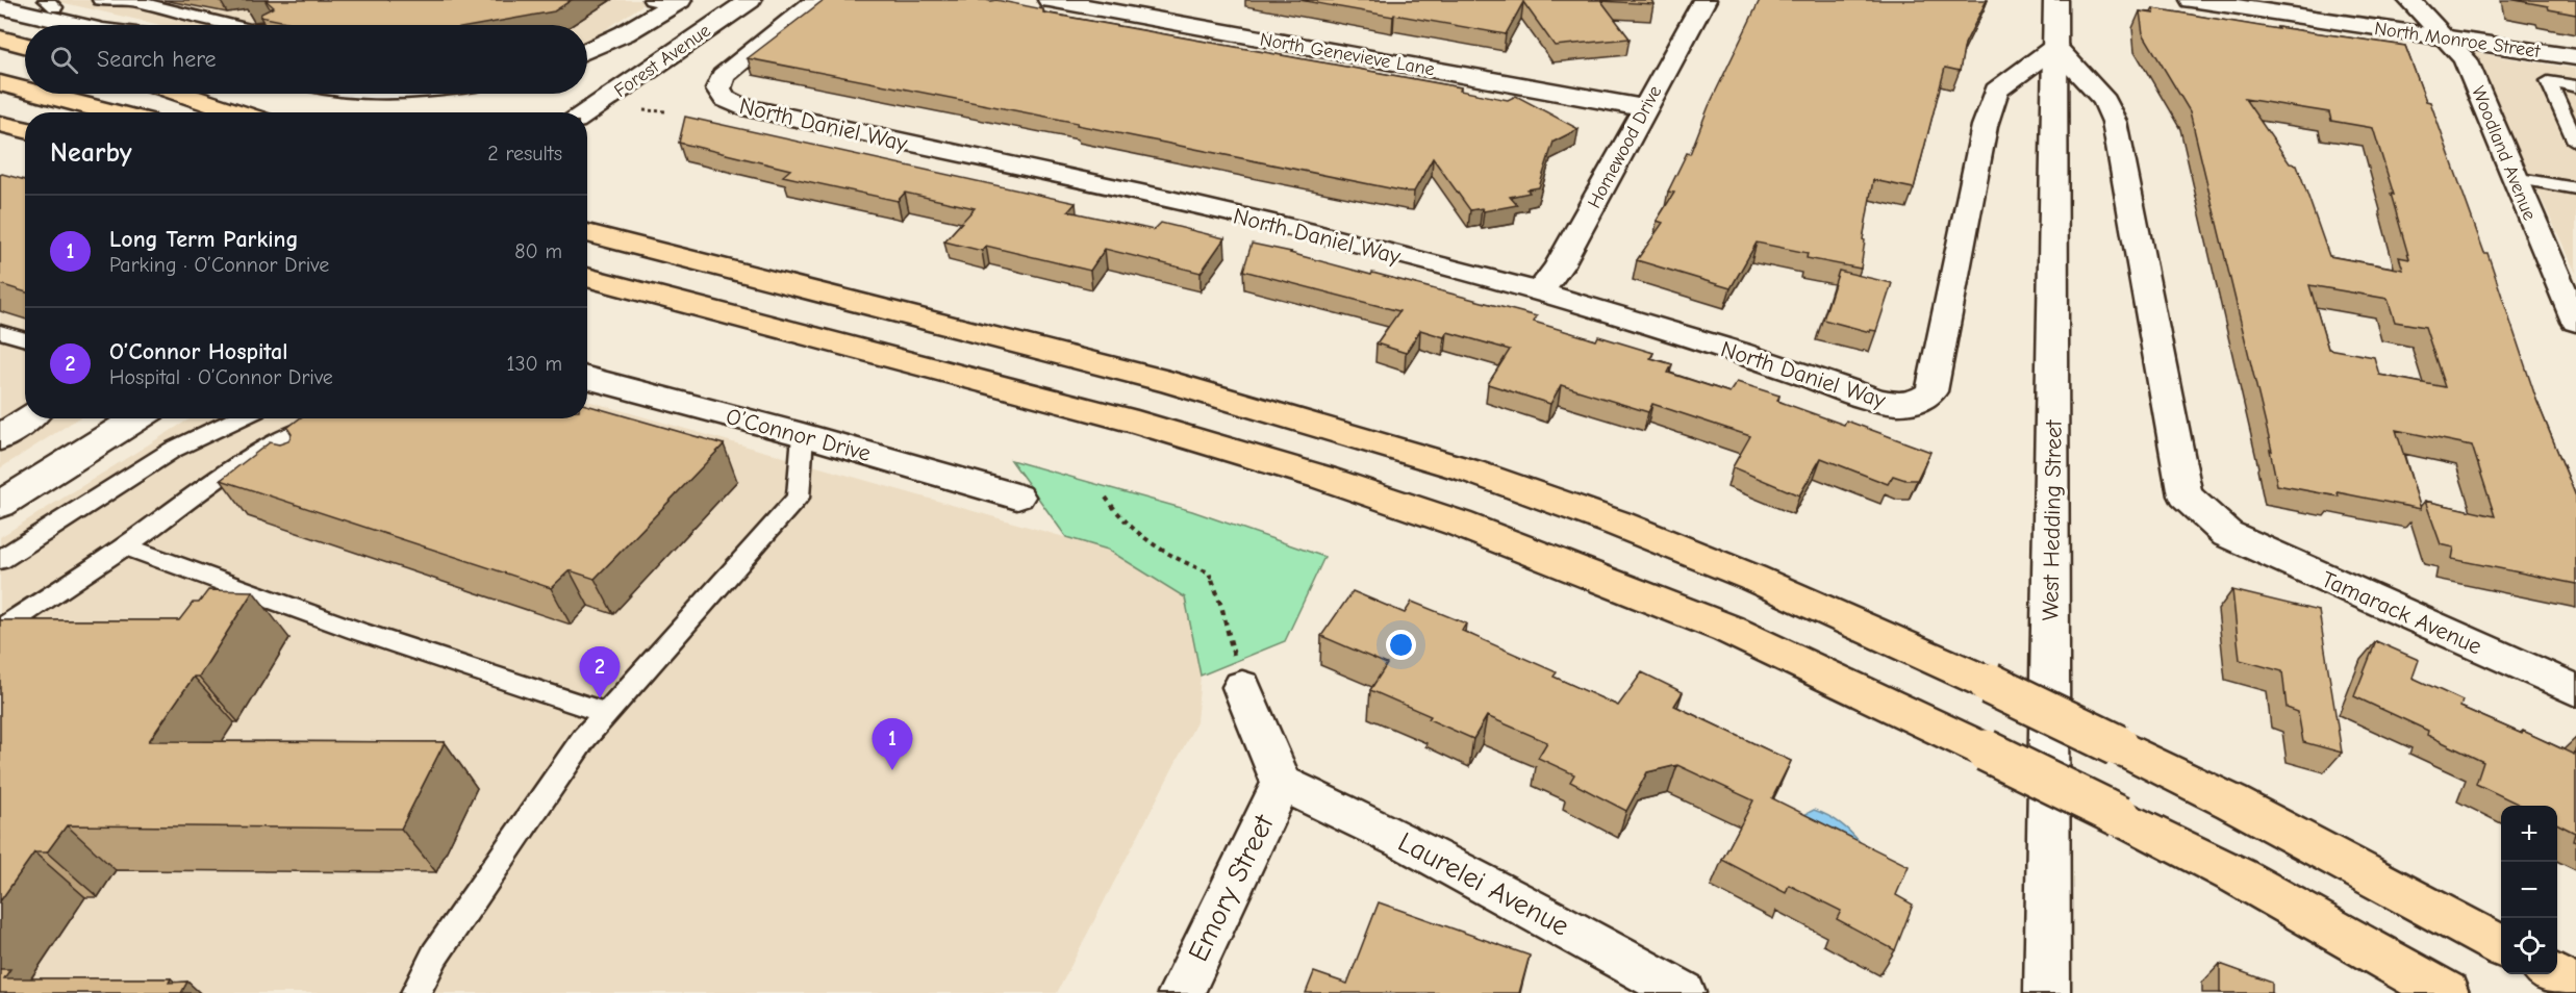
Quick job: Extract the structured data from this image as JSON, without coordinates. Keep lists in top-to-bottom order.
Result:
{
  "streets": {
    "street": [
      "North Monroe Street",
      "North Genevieve Lane",
      "Forest Avenue",
      "North Daniel Way",
      "Homewood Drive",
      "Woodland Avenue",
      "O’Connor Drive",
      "West Hedding Street",
      "Tamarack Avenue",
      "Laurelei Avenue",
      "Emory Street"
    ]
  },
  "crossings": [
    ["North Monroe Street", "Woodland Avenue"],
    ["North Genevieve Lane", "Homewood Drive"],
    ["North Daniel Way", "Homewood Drive"],
    ["North Daniel Way", "West Hedding Street"],
    ["North Daniel Way", "Tamarack Avenue"],
    ["West Hedding Street", "Tamarack Avenue"],
    ["Laurelei Avenue", "Emory Street"]
  ],
  "page": {
    "search": "Search here",
    "heading": ["Nearby", "2 results"],
    "list": [
      {
        "mark": "1",
        "name": "Long Term Parking",
        "note": "Parking · O’Connor Drive",
        "value": "80 m"
      },
      {
        "mark": "2",
        "name": "O’Connor Hospital",
        "note": "Hospital · O’Connor Drive",
        "value": "130 m"
      }
    ],
    "pins": ["2", "1"],
    "map_buttons": ["+", "−"]
  }
}
